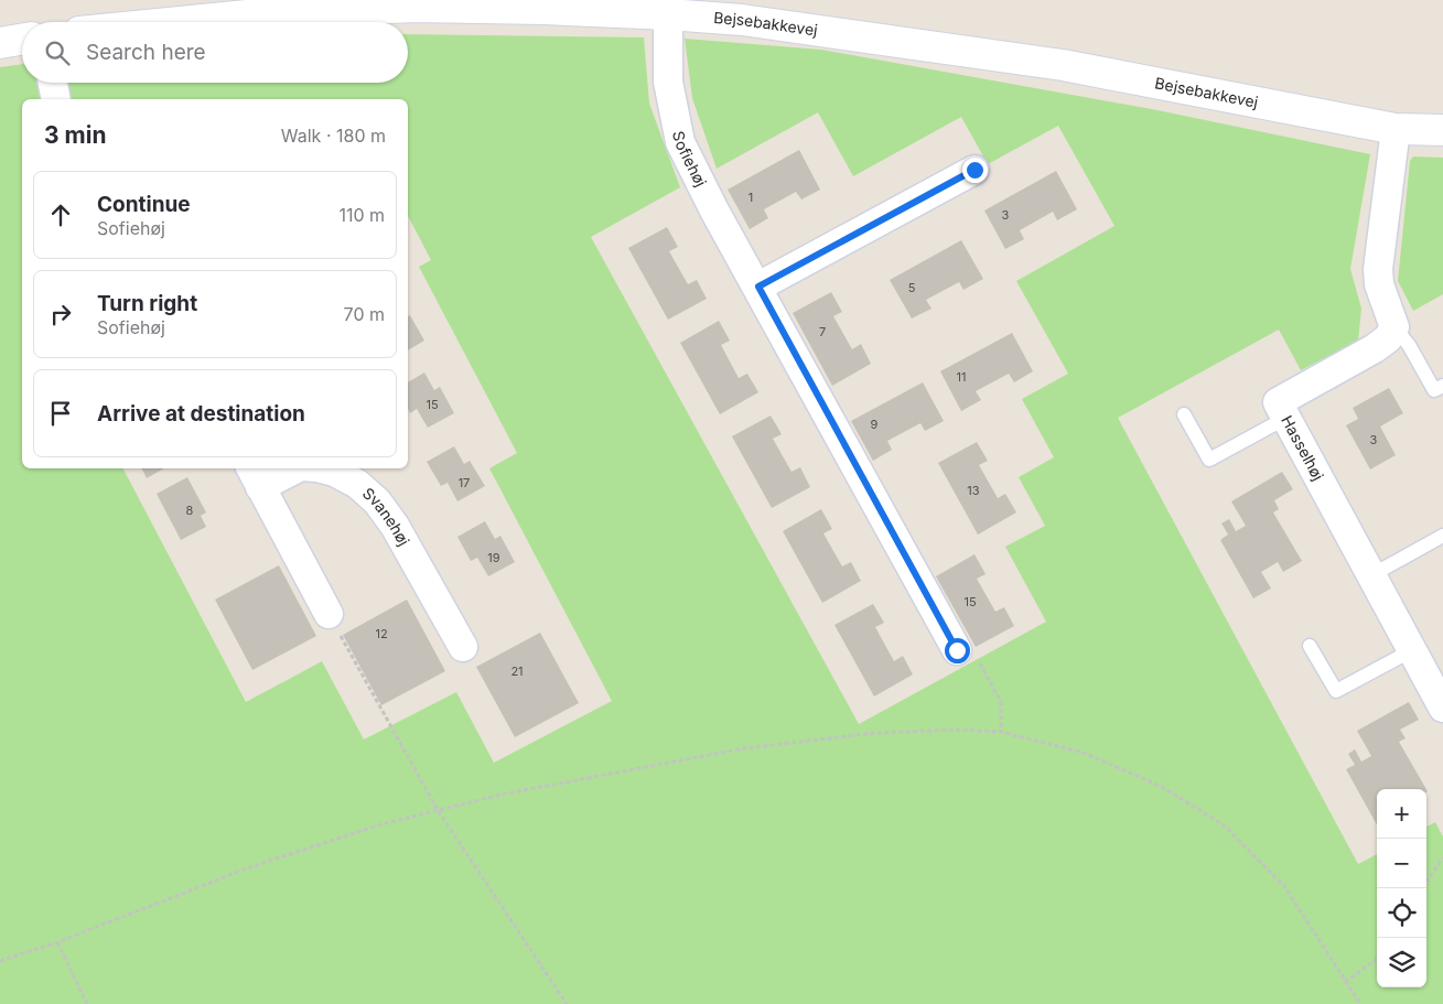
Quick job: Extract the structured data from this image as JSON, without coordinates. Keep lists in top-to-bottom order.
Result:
{
  "streets": {
    "street": [
      "Bejsebakkevej",
      "Sofiehøj",
      "Hasselhøj",
      "Svanehøj"
    ]
  },
  "crossings": [
    ["Bejsebakkevej", "Sofiehøj"]
  ],
  "house_numbers": [
    "1",
    "3",
    "5",
    "7",
    "11",
    "15",
    "9",
    "3",
    "17",
    "13",
    "8",
    "19",
    "15",
    "12",
    "21"
  ],
  "page": {
    "search": "Search here",
    "heading": ["3 min", "Walk · 180 m"],
    "list": [
      ["Continue", "Sofiehøj", "110 m"],
      ["Turn right", "Sofiehøj", "70 m"],
      "Arrive at destination"
    ],
    "map_buttons": ["+", "−"]
  }
}
